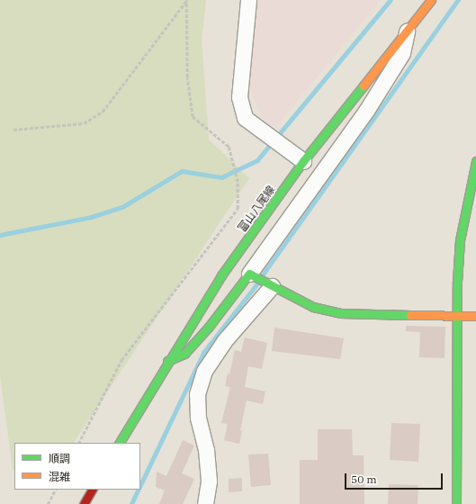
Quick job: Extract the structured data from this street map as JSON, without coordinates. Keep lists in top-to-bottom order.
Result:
{
  "streets": {
    "street": ["富山八尾線"]
  },
  "legend": ["順調", "混雑"],
  "scale_bar": "50 m"
}
